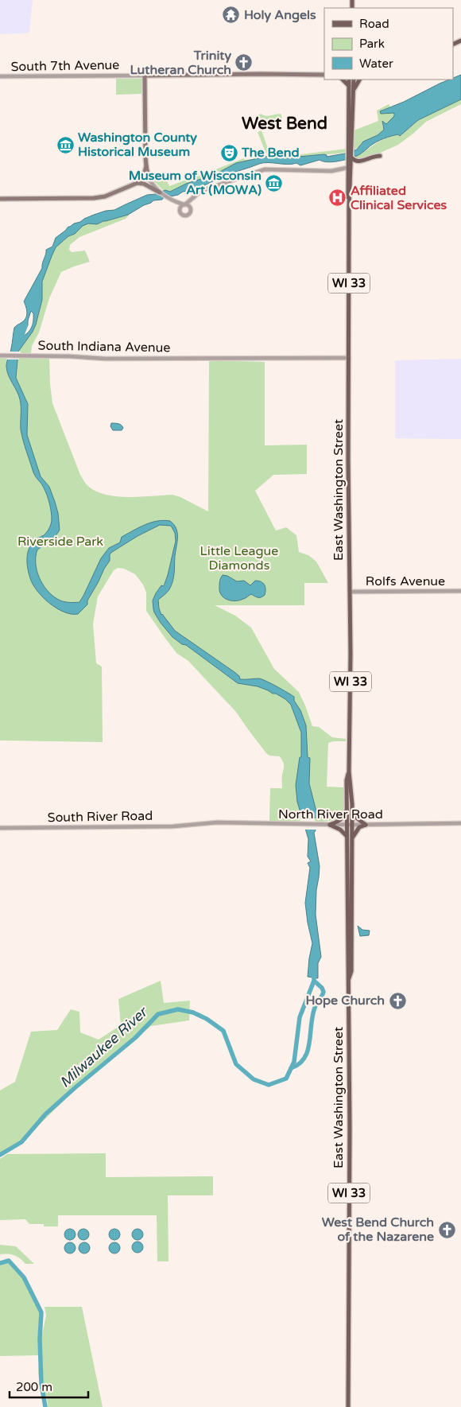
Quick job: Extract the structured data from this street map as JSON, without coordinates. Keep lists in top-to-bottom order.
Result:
{
  "streets": {
    "main road": ["South 7th Avenue", "WI 33", "East Washington Street"],
    "street": [
      "South Indiana Avenue",
      "Rolfs Avenue",
      "North River Road",
      "South River Road"
    ]
  },
  "crossings": [
    ["WI 33", "East Washington Street"],
    ["South Indiana Avenue", "East Washington Street"],
    ["East Washington Street", "Rolfs Avenue"],
    ["East Washington Street", "North River Road"],
    ["North River Road", "South River Road"]
  ],
  "districts": ["West Bend"],
  "water": ["Milwaukee River"],
  "parks": ["Riverside Park", "Little League Diamonds"],
  "places": {
    "temple": ["Holy Angels"],
    "church": ["Trinity Lutheran Church", "Hope Church", "West Bend Church of the Nazarene"],
    "museum": ["Washington County Historical Museum", "Museum of Wisconsin Art (MOWA)"],
    "theatre": ["The Bend"],
    "hospital": ["Affiliated Clinical Services"]
  },
  "legend": ["Road", "Park", "Water"],
  "scale_bar": "200 m"
}
